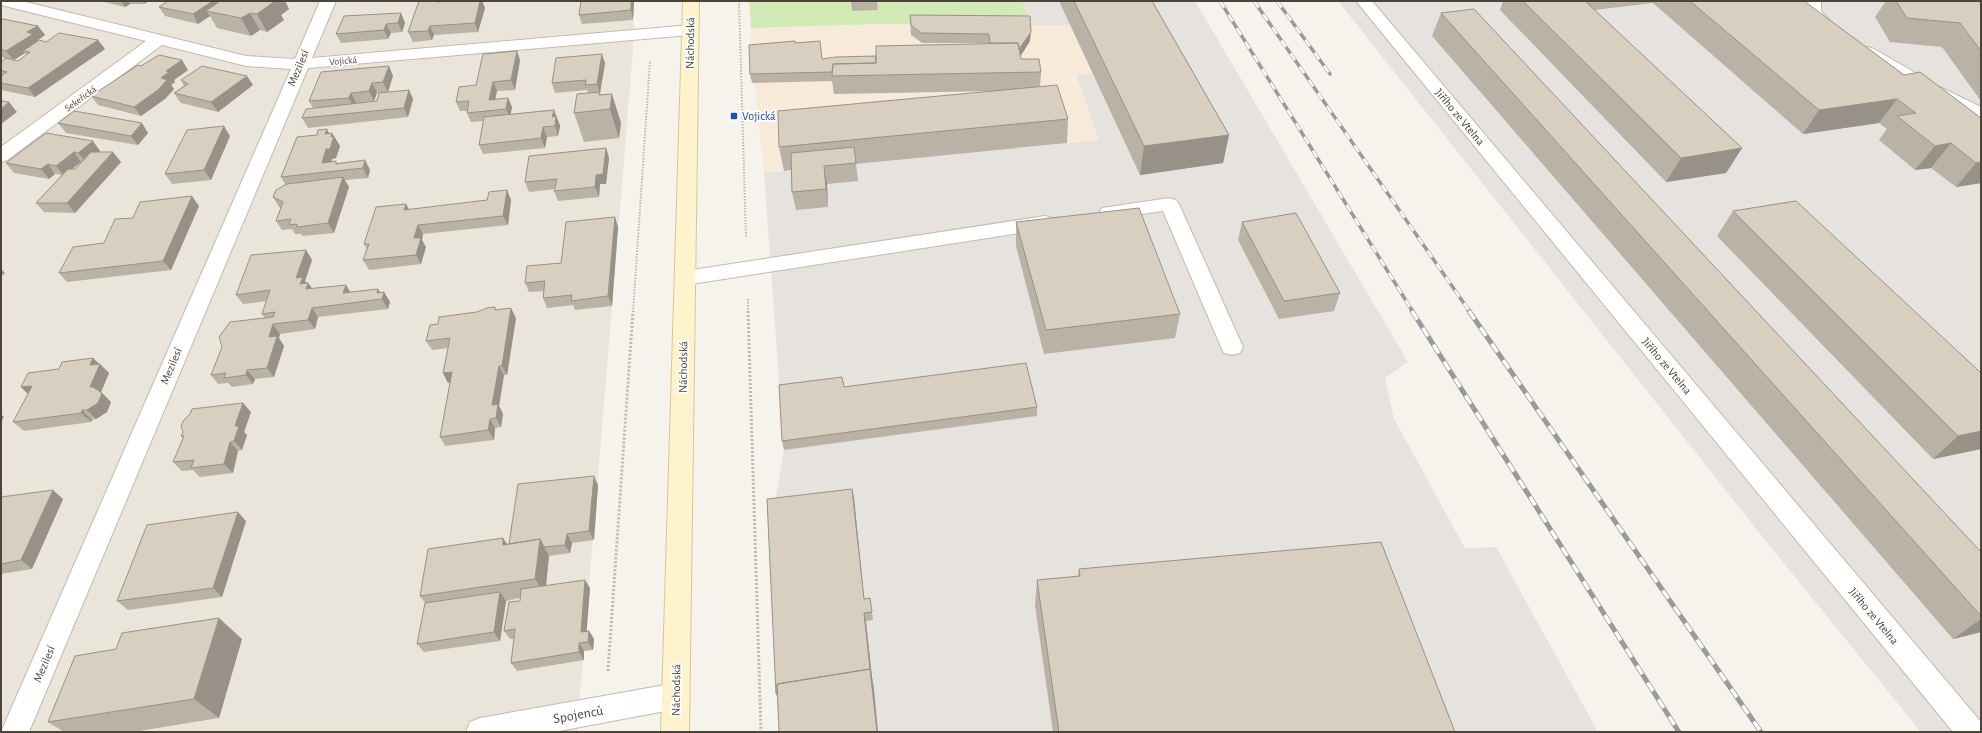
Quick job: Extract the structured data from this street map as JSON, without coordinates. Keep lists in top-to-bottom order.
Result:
{
  "streets": {
    "main road": ["Náchodská"],
    "street": [
      "Vojická",
      "Mezilesí",
      "Sekeřická",
      "Jiřího ze Vtelna",
      "Spojenců"
    ]
  },
  "crossings": [
    ["Náchodská", "Vojická"],
    ["Náchodská", "Spojenců"],
    ["Vojická", "Mezilesí"],
    ["Vojická", "Sekeřická"]
  ],
  "places": {
    "transit": ["Vojická"]
  }
}
